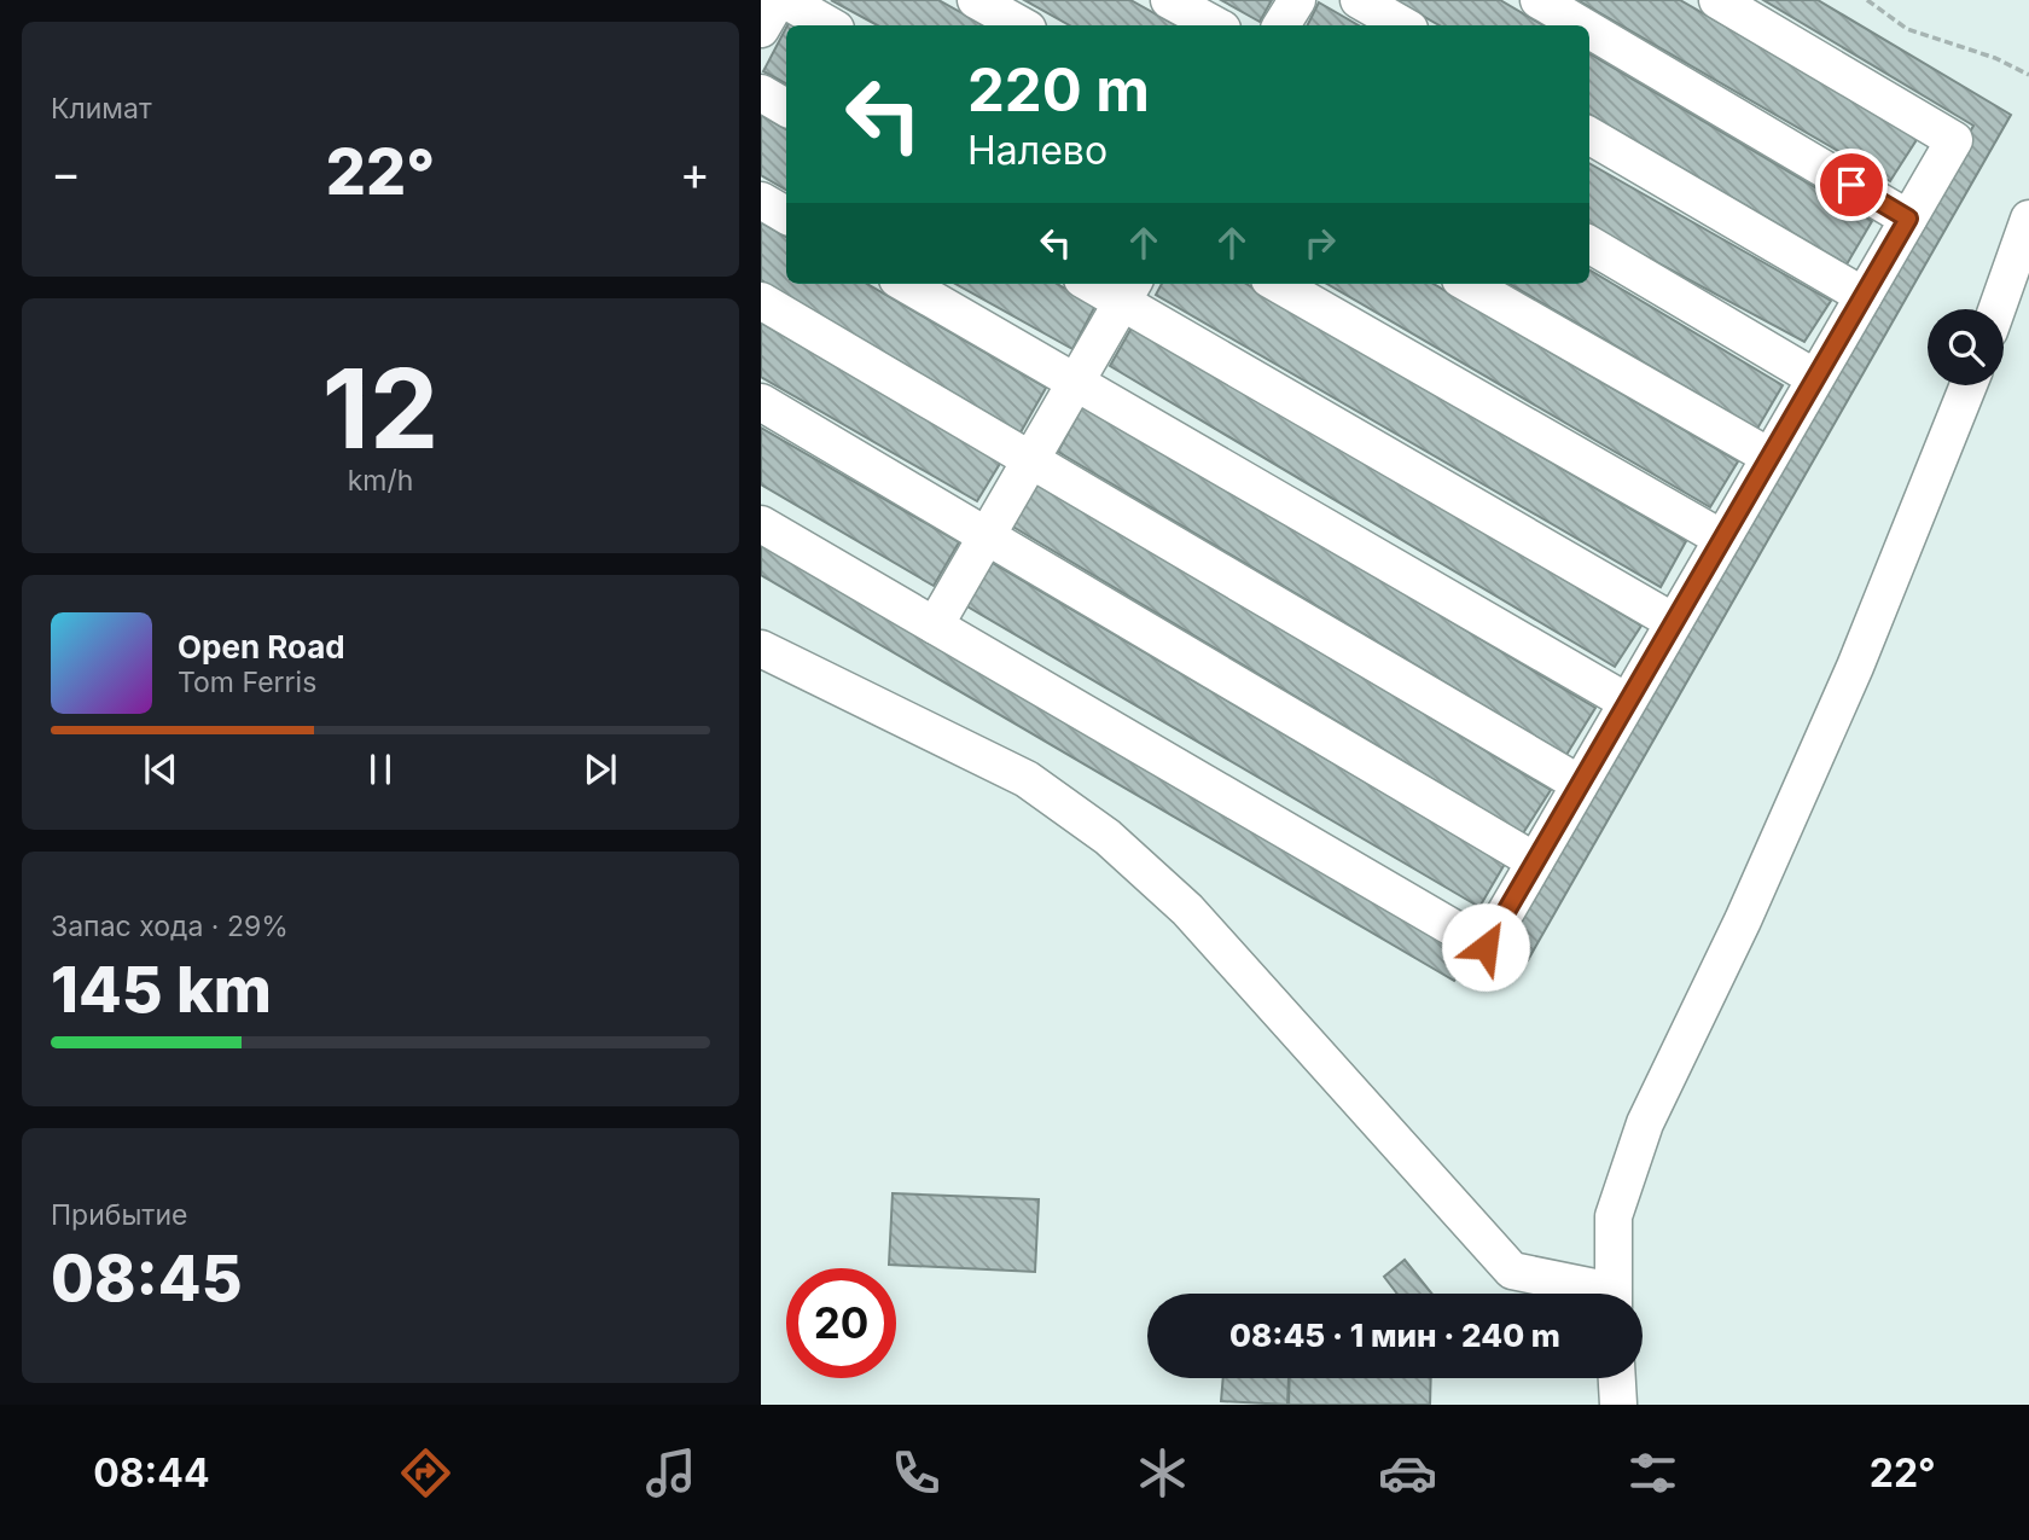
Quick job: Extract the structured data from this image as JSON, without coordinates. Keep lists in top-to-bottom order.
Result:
{
  "page": {
    "tile": [
      "Климат",
      ["12", "km/h"],
      ["Запас хода · 29%", "145 km"],
      ["Прибытие", "08:45"]
    ],
    "turn": ["220 m", "Налево"],
    "heat": ["−", "22°", "+"],
    "song": ["Open Road", "Tom Ferris"],
    "limit": "20",
    "trip": "08:45 · 1 мин · 240 m",
    "tabs": ["08:44", "22°"]
  }
}
